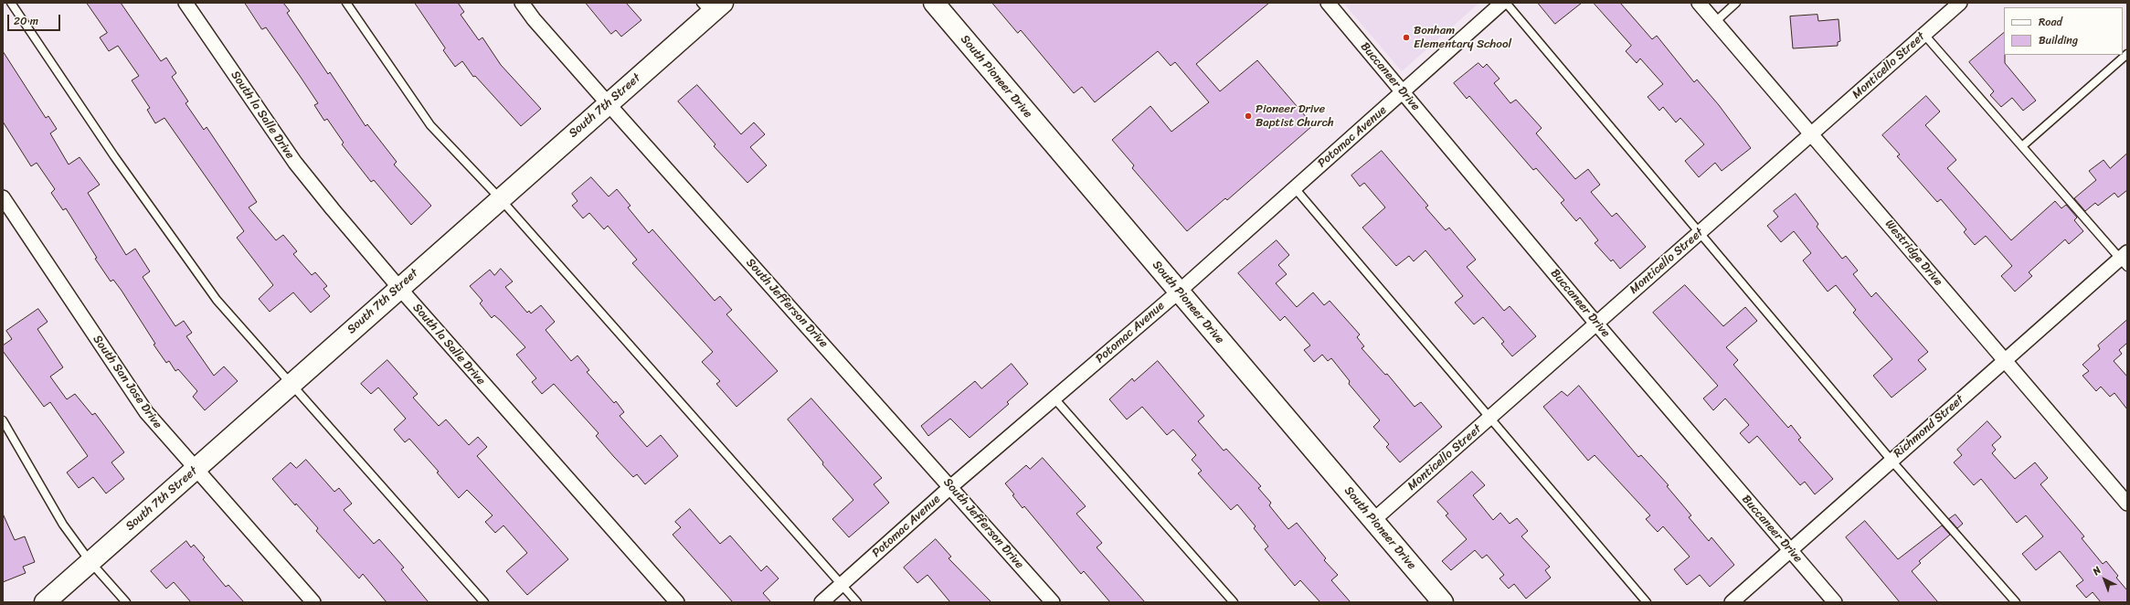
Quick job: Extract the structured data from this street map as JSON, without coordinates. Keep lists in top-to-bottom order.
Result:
{
  "streets": {
    "main road": ["South Pioneer Drive", "South 7th Street"],
    "street": [
      "Monticello Street",
      "Buccaneer Drive",
      "South la Salle Drive",
      "Potomac Avenue",
      "Westridge Drive",
      "South Jefferson Drive",
      "South San Jose Drive",
      "Richmond Street"
    ]
  },
  "crossings": [
    ["Monticello Street", "South Pioneer Drive"],
    ["Monticello Street", "Buccaneer Drive"],
    ["Monticello Street", "Westridge Drive"],
    ["South Pioneer Drive", "Potomac Avenue"],
    ["Buccaneer Drive", "Potomac Avenue"],
    ["Buccaneer Drive", "Richmond Street"],
    ["South 7th Street", "South la Salle Drive"],
    ["South 7th Street", "South Jefferson Drive"],
    ["South 7th Street", "South San Jose Drive"],
    ["Potomac Avenue", "South Jefferson Drive"],
    ["Westridge Drive", "Richmond Street"]
  ],
  "places": ["Bonham Elementary School", "Pioneer Drive Baptist Church"],
  "legend": ["Road", "Building"],
  "scale_bar": "20 m",
  "north": "top left"
}
